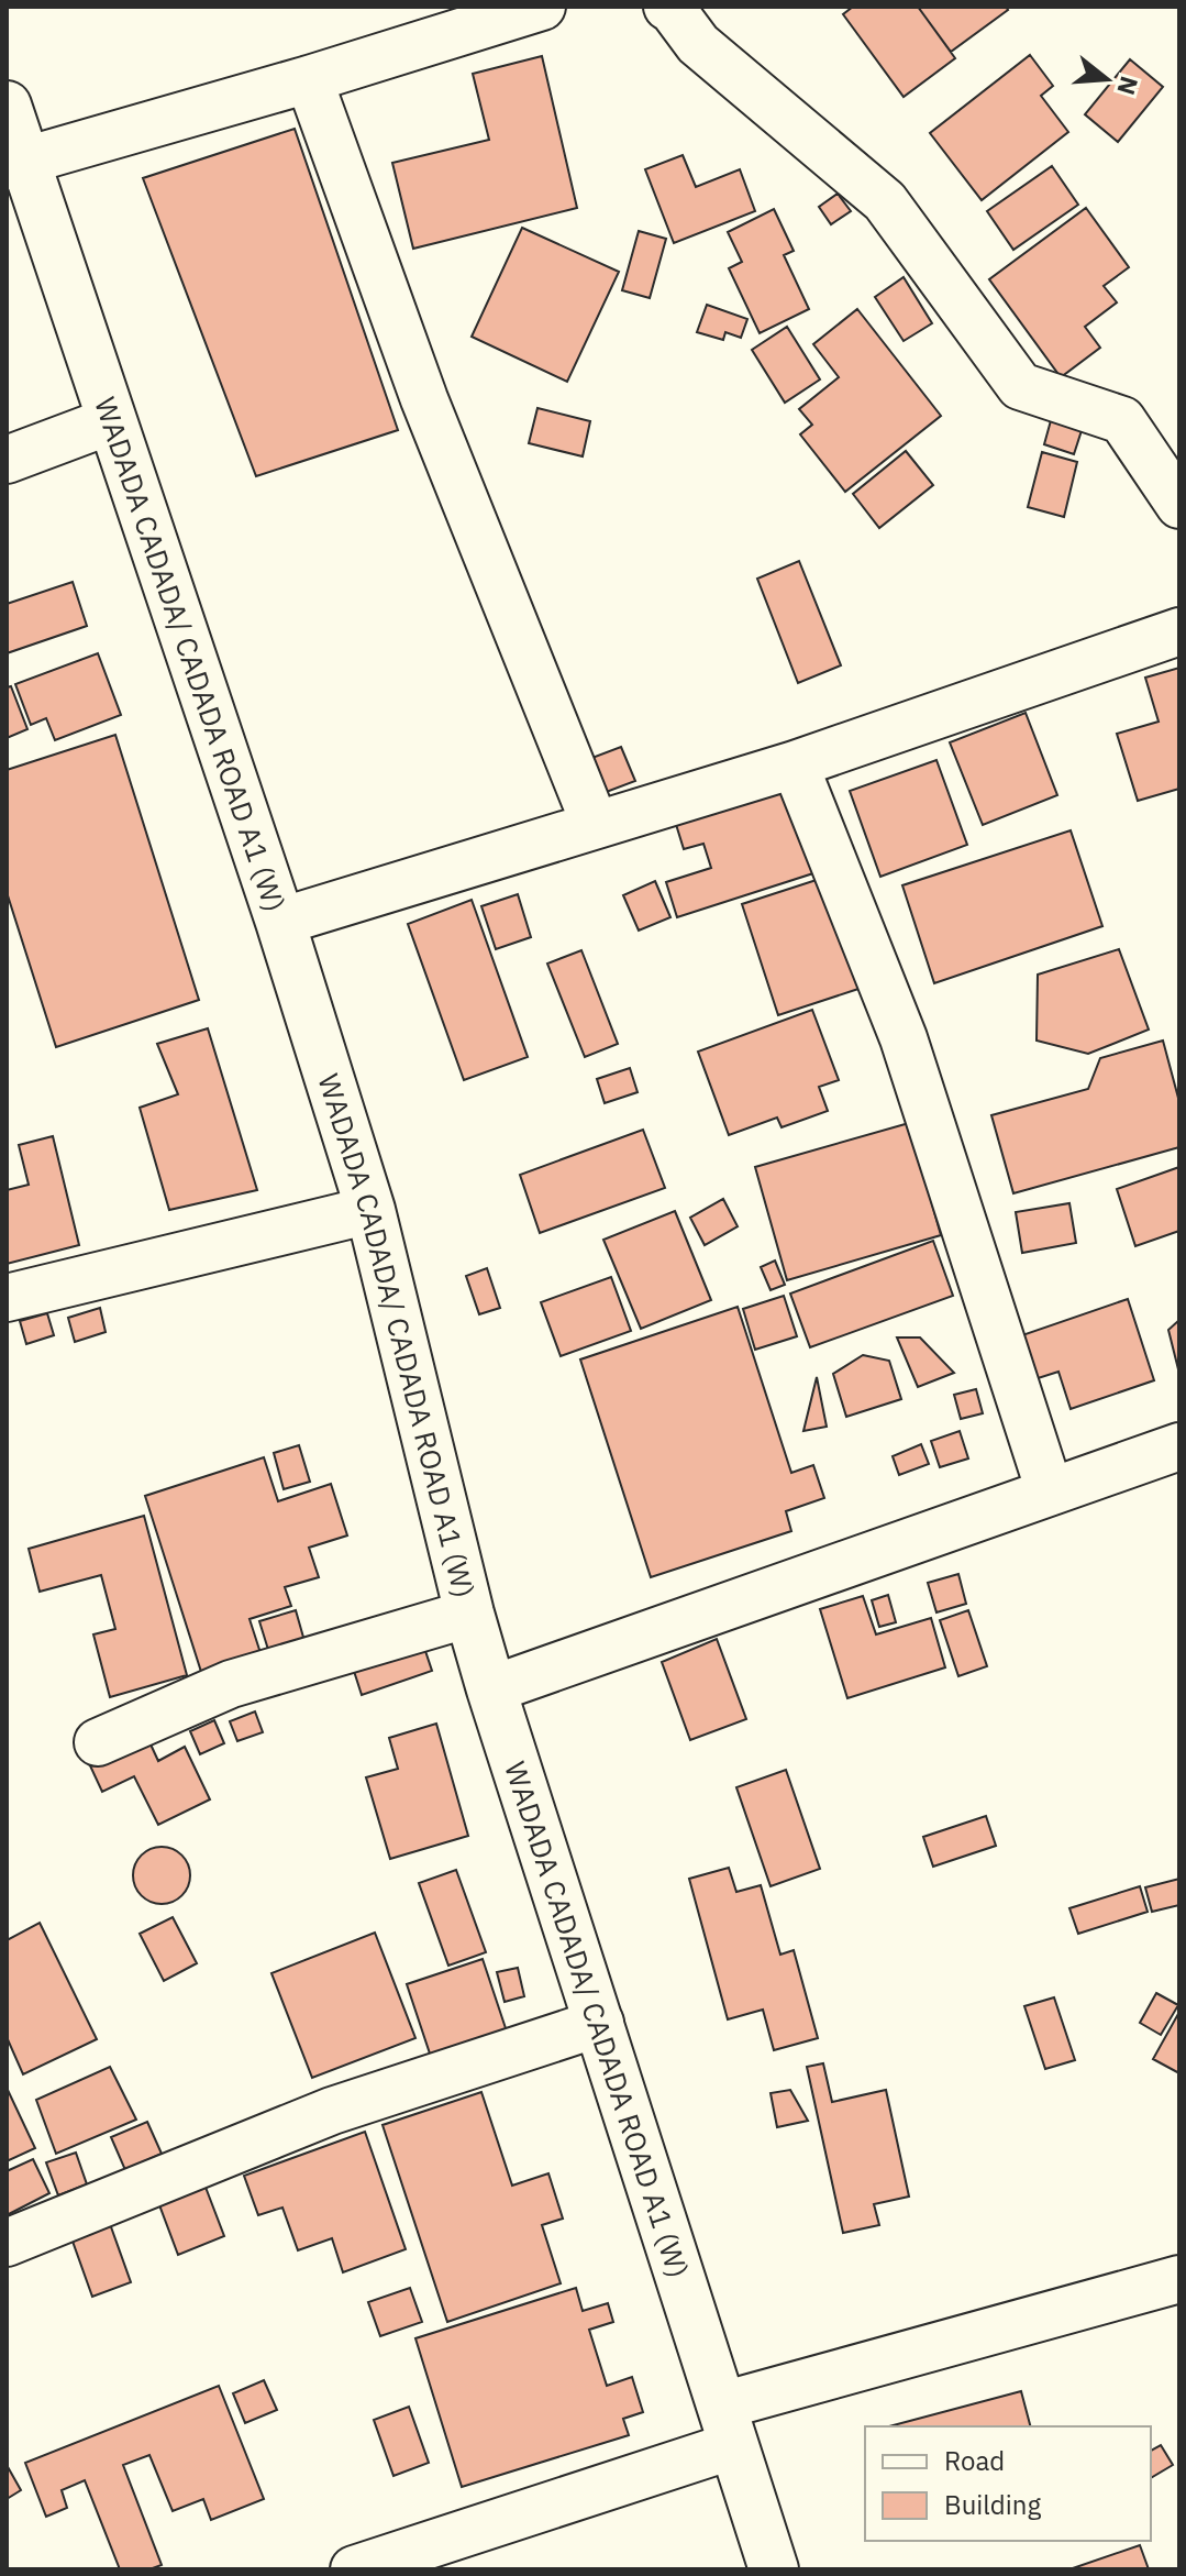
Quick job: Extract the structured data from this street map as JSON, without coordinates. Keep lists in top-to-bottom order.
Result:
{
  "streets": {
    "main road": ["WADADA CADADA/ CADADA ROAD A1 (W)"]
  },
  "legend": ["Road", "Building"],
  "north": "right"
}
